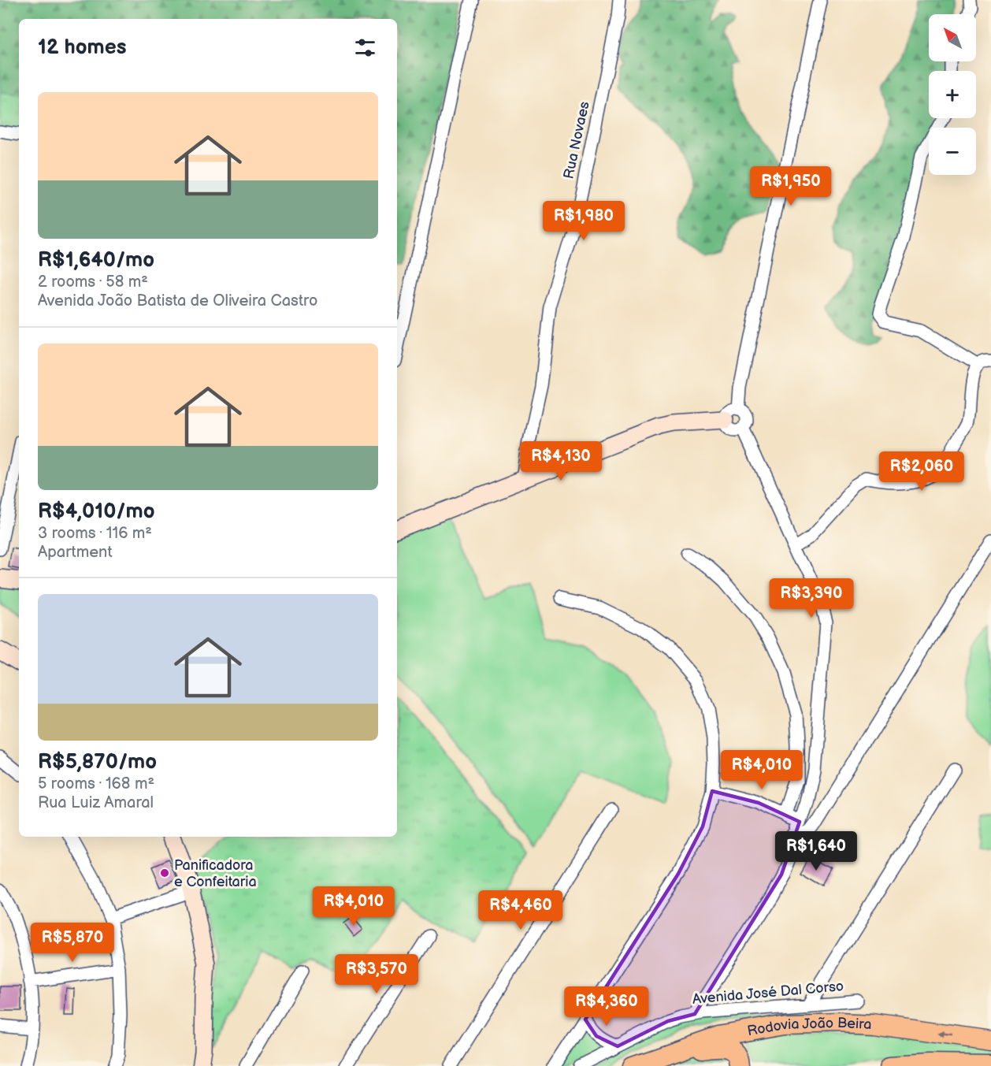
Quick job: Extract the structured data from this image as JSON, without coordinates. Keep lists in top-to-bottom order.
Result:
{
  "streets": {
    "main road": ["Rodovia João Beira"],
    "street": ["Rua Novaes", "Avenida José Dal Corso"]
  },
  "one_way": ["Rodovia João Beira"],
  "places": ["Panificadora e Confeitaria"],
  "north": "top left",
  "page": {
    "map_buttons": ["+", "−"],
    "heading": "12 homes",
    "list": [
      {
        "name": "R$1,640/mo",
        "note": "2 rooms · 58 m² · Avenida João Batista de Oliveira Castro"
      },
      {
        "name": "R$4,010/mo",
        "note": "3 rooms · 116 m² · Apartment"
      },
      {
        "name": "R$5,870/mo",
        "note": "5 rooms · 168 m² · Rua Luiz Amaral"
      }
    ],
    "price": [
      "R$1,950",
      "R$1,980",
      "R$4,130",
      "R$2,060",
      "R$3,390",
      "R$4,010",
      "R$1,640",
      "R$4,010",
      "R$4,460",
      "R$5,870",
      "R$3,570",
      "R$4,360"
    ]
  }
}
